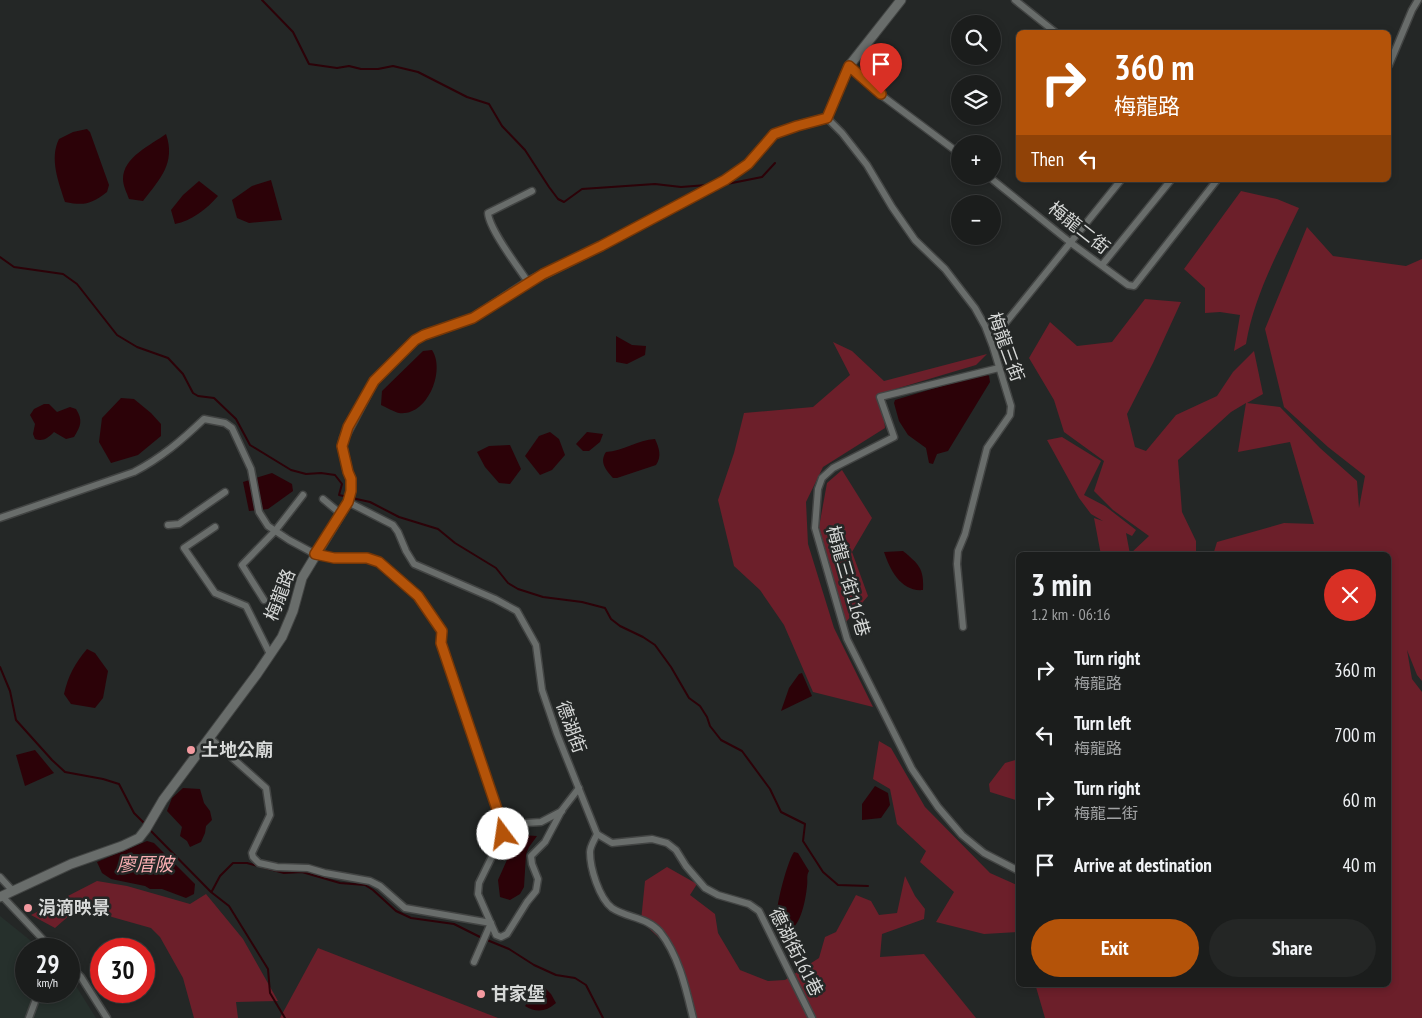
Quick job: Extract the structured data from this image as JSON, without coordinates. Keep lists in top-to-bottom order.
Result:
{
  "streets": {
    "street": [
      "梅龍二街",
      "梅龍三街",
      "梅龍三街116巷",
      "梅龍路",
      "德湖街",
      "德湖街161巷"
    ]
  },
  "crossings": [
    ["梅龍三街", "梅龍三街116巷"],
    ["梅龍路", "德湖街"],
    ["德湖街", "德湖街161巷"]
  ],
  "water": ["廖厝陂"],
  "places": ["土地公廟", "涓滴映景", "甘家堡"],
  "page": {
    "map_buttons": ["+", "−"],
    "turn": ["360 m", "梅龍路"],
    "then": "Then",
    "heading": ["3 min", "1.2 km · 06:16"],
    "list": [
      {
        "name": "Turn right",
        "note": "梅龍路",
        "value": "360 m"
      },
      {
        "name": "Turn left",
        "note": "梅龍路",
        "value": "700 m"
      },
      {
        "name": "Turn right",
        "note": "梅龍二街",
        "value": "60 m"
      },
      {
        "name": "Arrive at destination",
        "value": "40 m"
      }
    ],
    "buttons": ["Exit", "Share"],
    "speed": "29 km/h",
    "limit": "30"
  }
}
